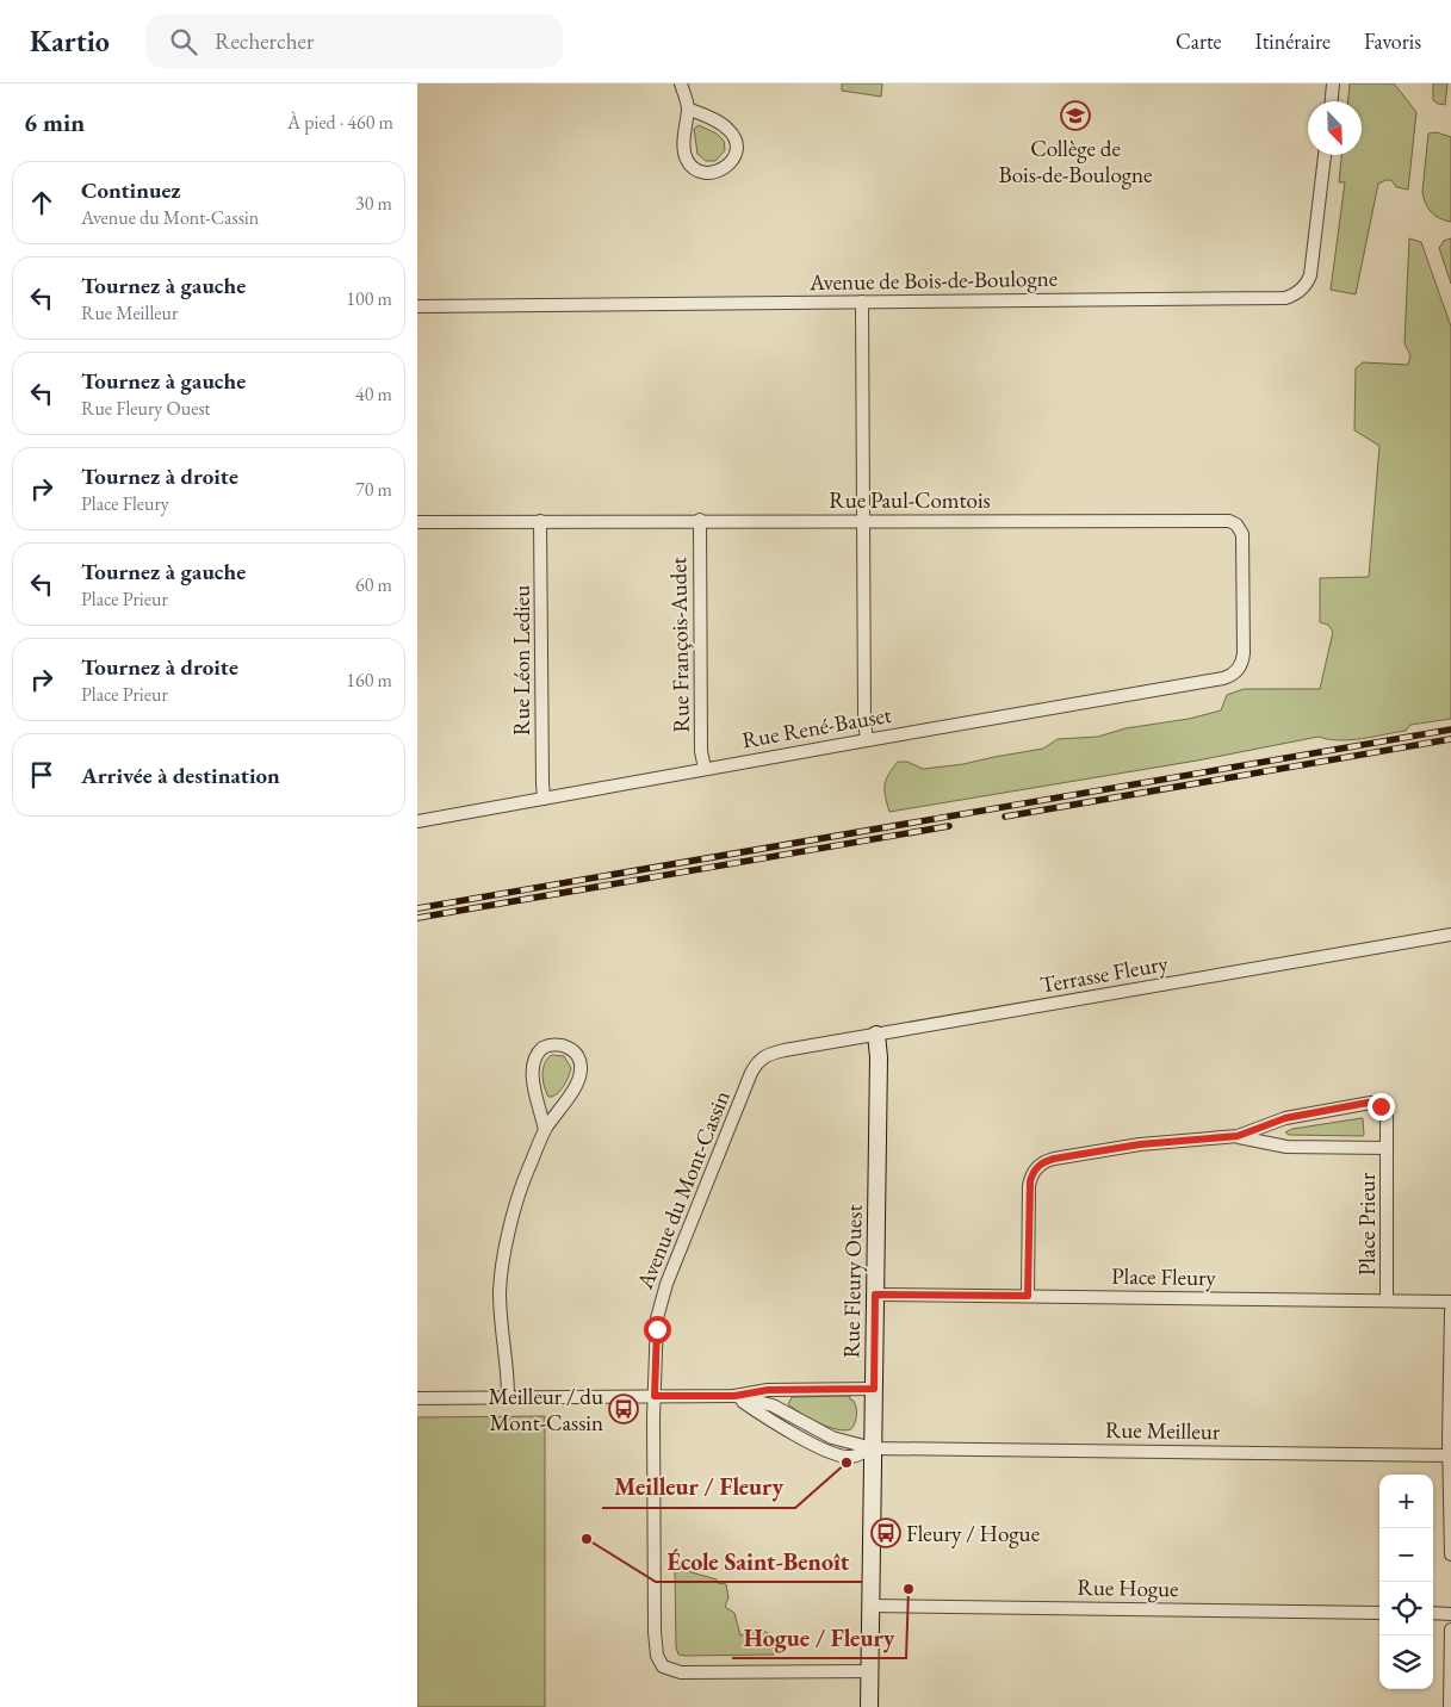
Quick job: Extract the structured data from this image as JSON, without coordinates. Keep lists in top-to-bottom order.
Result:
{
  "streets": {
    "street": [
      "Avenue de Bois-de-Boulogne",
      "Rue Paul-Comtois",
      "Rue François-Audet",
      "Rue Léon Ledieu",
      "Rue René-Bauset",
      "Terrasse Fleury",
      "Avenue du Mont-Cassin",
      "Place Prieur",
      "Place Fleury",
      "Rue Fleury Ouest",
      "Rue Meilleur",
      "Rue Hogue"
    ]
  },
  "crossings": [
    ["Rue Paul-Comtois", "Rue François-Audet"],
    ["Rue Paul-Comtois", "Rue Léon Ledieu"],
    ["Rue Paul-Comtois", "Rue René-Bauset"],
    ["Rue François-Audet", "Rue René-Bauset"],
    ["Rue Léon Ledieu", "Rue René-Bauset"],
    ["Terrasse Fleury", "Avenue du Mont-Cassin"],
    ["Terrasse Fleury", "Rue Fleury Ouest"],
    ["Avenue du Mont-Cassin", "Rue Fleury Ouest"],
    ["Avenue du Mont-Cassin", "Rue Meilleur"],
    ["Place Prieur", "Place Fleury"],
    ["Place Fleury", "Rue Fleury Ouest"],
    ["Rue Fleury Ouest", "Rue Meilleur"],
    ["Rue Fleury Ouest", "Rue Hogue"]
  ],
  "places": {
    "school or university": ["Collège de Bois-de-Boulogne"],
    "bus stop": ["Meilleur / du Mont-Cassin", "Fleury / Hogue"],
    "other": ["Meilleur / Fleury", "École Saint-Benoît", "Hogue / Fleury"]
  },
  "north": "bottom right",
  "page": {
    "header": "Kartio",
    "search": "Rechercher",
    "nav": ["Carte", "Itinéraire", "Favoris"],
    "heading": ["6 min", "À pied · 460 m"],
    "list": [
      ["Continuez", "Avenue du Mont-Cassin", "30 m"],
      ["Tournez à gauche", "Rue Meilleur", "100 m"],
      ["Tournez à gauche", "Rue Fleury Ouest", "40 m"],
      ["Tournez à droite", "Place Fleury", "70 m"],
      ["Tournez à gauche", "Place Prieur", "60 m"],
      ["Tournez à droite", "Place Prieur", "160 m"],
      "Arrivée à destination"
    ],
    "map_buttons": ["+", "−"]
  }
}
